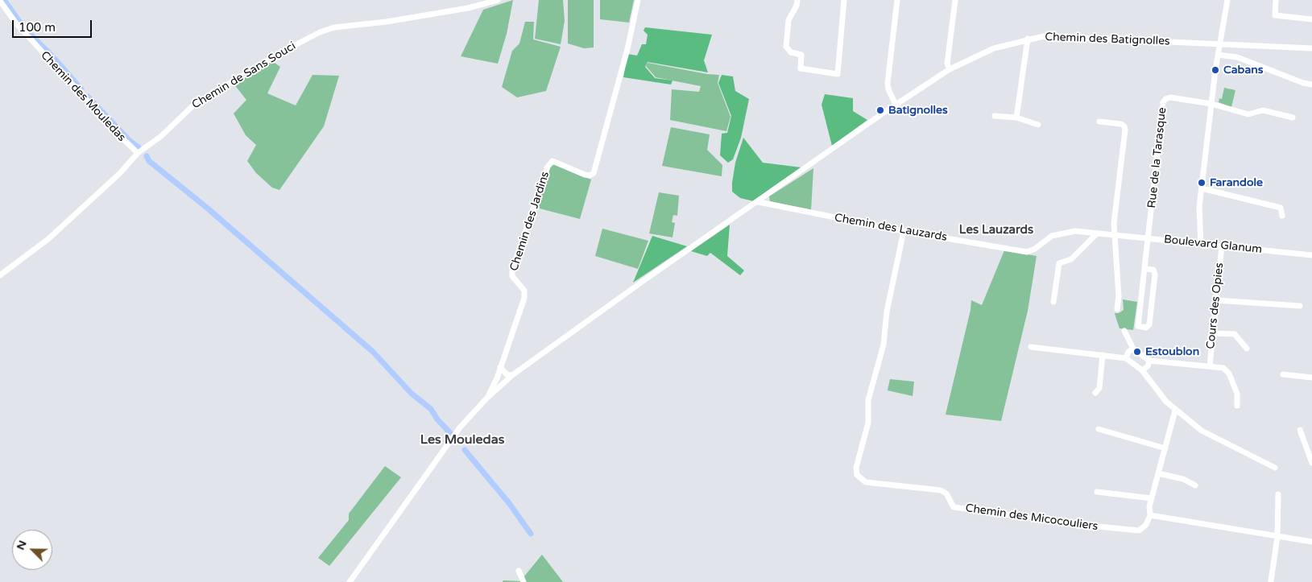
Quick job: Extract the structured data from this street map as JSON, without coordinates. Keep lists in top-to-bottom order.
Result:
{
  "streets": {
    "street": [
      "Chemin des Batignolles",
      "Chemin de Sans Souci",
      "Chemin des Mouledas",
      "Rue de la Tarasque",
      "Chemin des Jardins",
      "Chemin des Lauzards",
      "Boulevard Glanum",
      "Cours des Opies",
      "Chemin des Micocouliers"
    ]
  },
  "crossings": [
    ["Chemin des Batignolles", "Chemin des Jardins"],
    ["Chemin des Batignolles", "Chemin des Lauzards"],
    ["Chemin de Sans Souci", "Chemin des Mouledas"],
    ["Rue de la Tarasque", "Boulevard Glanum"],
    ["Chemin des Lauzards", "Boulevard Glanum"],
    ["Chemin des Lauzards", "Chemin des Micocouliers"],
    ["Boulevard Glanum", "Cours des Opies"]
  ],
  "districts": ["Les Lauzards", "Les Mouledas"],
  "places": [
    "Cabans",
    "Batignolles",
    "Farandole",
    "Estoublon"
  ],
  "scale_bar": "100 m",
  "north": "top left"
}
